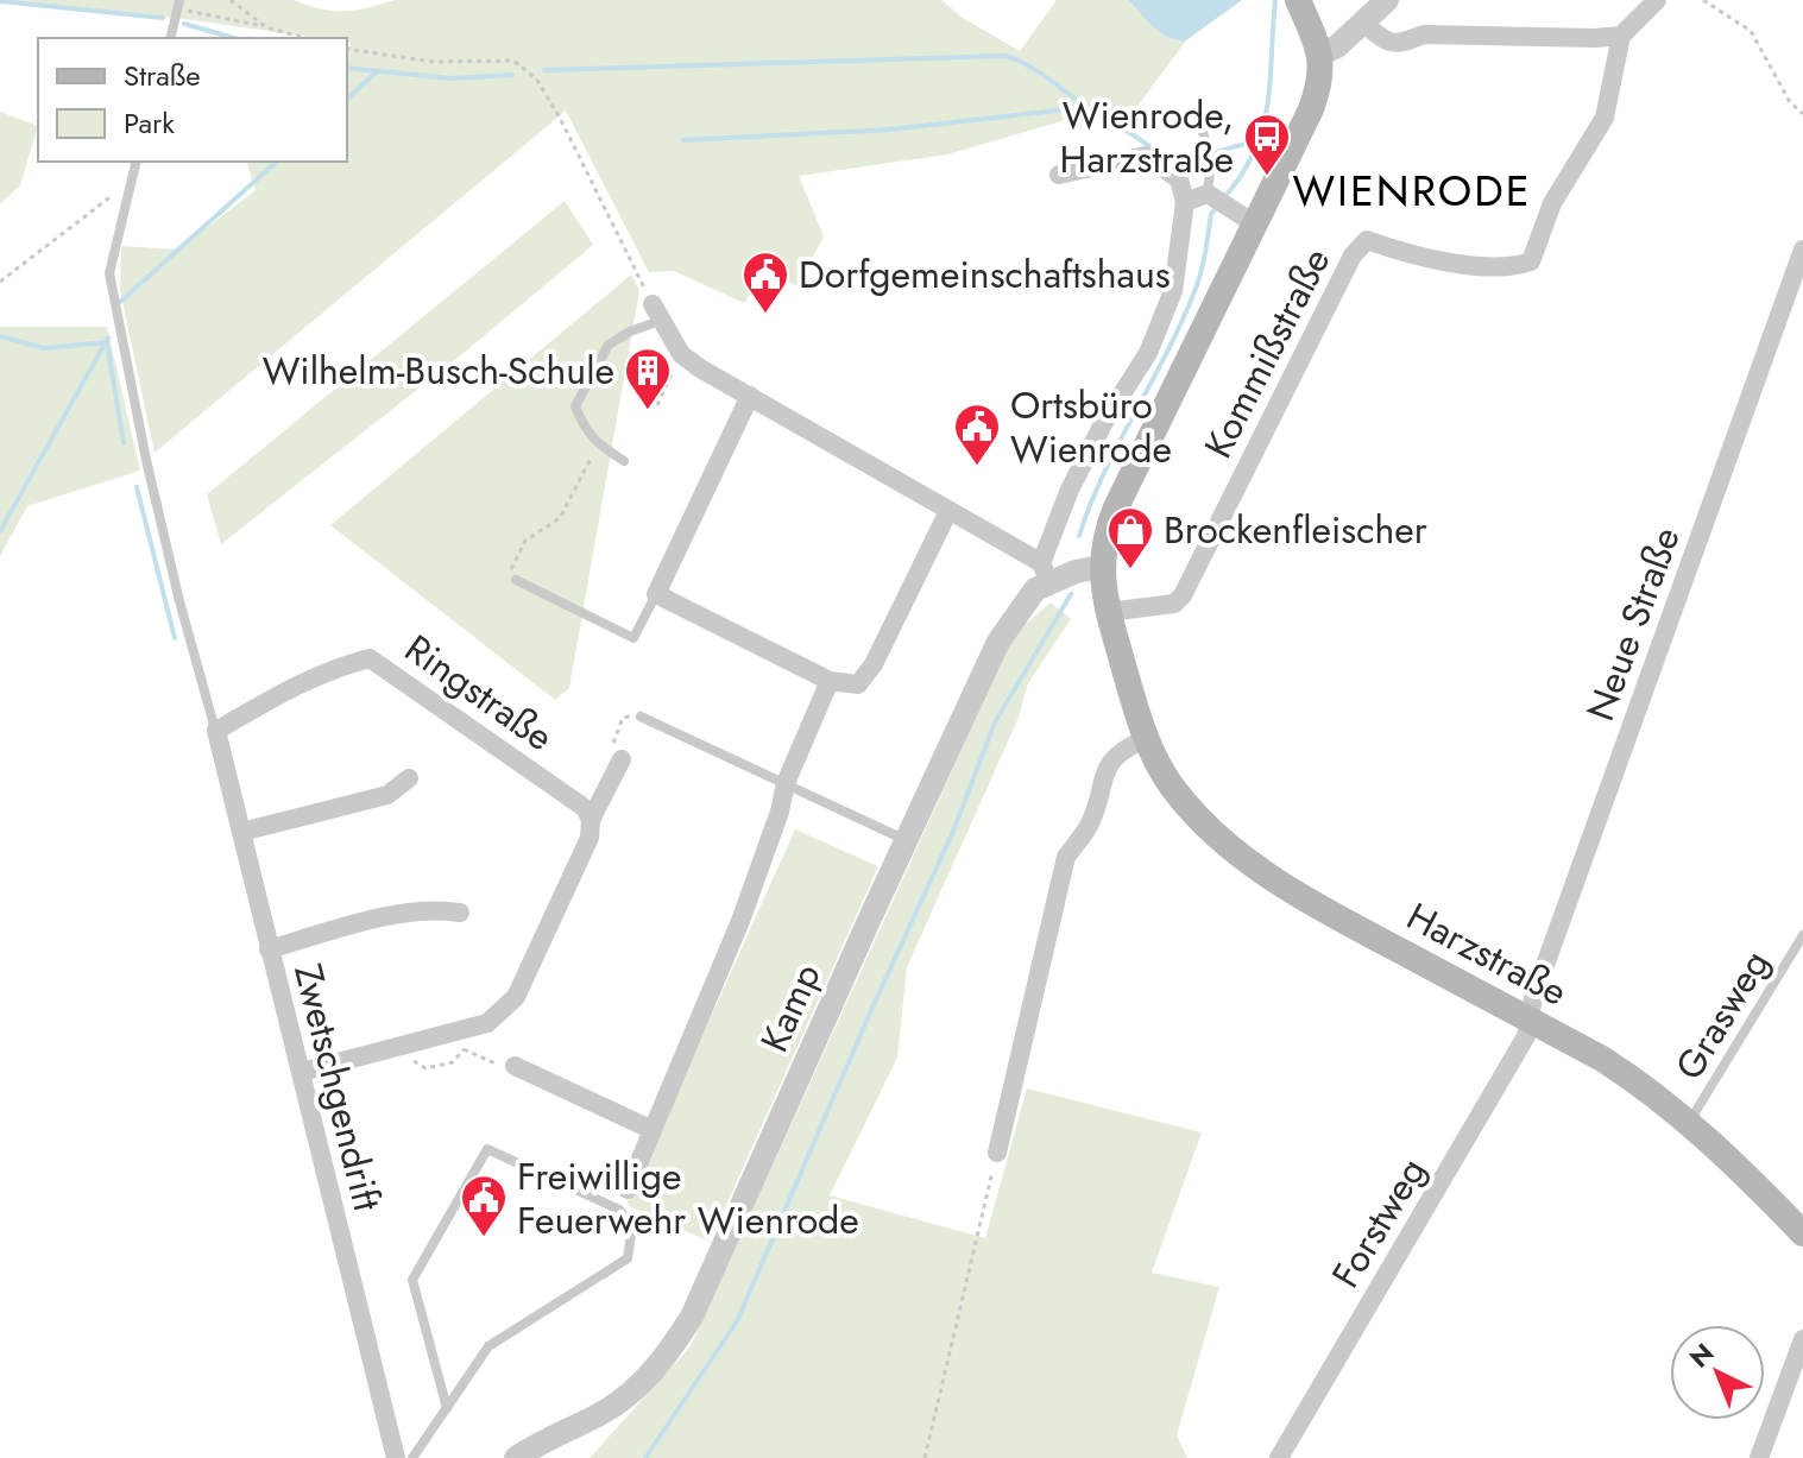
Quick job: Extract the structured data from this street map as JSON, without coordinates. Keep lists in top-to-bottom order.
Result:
{
  "streets": {
    "main road": ["Harzstraße"],
    "street": [
      "Kommißstraße",
      "Neue Straße",
      "Ringstraße",
      "Kamp",
      "Zwetschgendrift",
      "Forstweg"
    ],
    "lane": ["Grasweg"]
  },
  "crossings": [
    ["Kommißstraße", "Harzstraße"],
    ["Neue Straße", "Harzstraße"],
    ["Neue Straße", "Forstweg"],
    ["Ringstraße", "Zwetschgendrift"],
    ["Harzstraße", "Grasweg"],
    ["Harzstraße", "Forstweg"]
  ],
  "districts": ["WIENRODE"],
  "places": {
    "bus stop": ["Wienrode, Harzstraße"],
    "public building": ["Dorfgemeinschaftshaus", "Ortsbüro Wienrode", "Freiwillige Feuerwehr Wienrode"],
    "building": ["Wilhelm-Busch-Schule"],
    "shop": ["Brockenfleischer"]
  },
  "legend": ["Straße", "Park"],
  "north": "top left"
}
